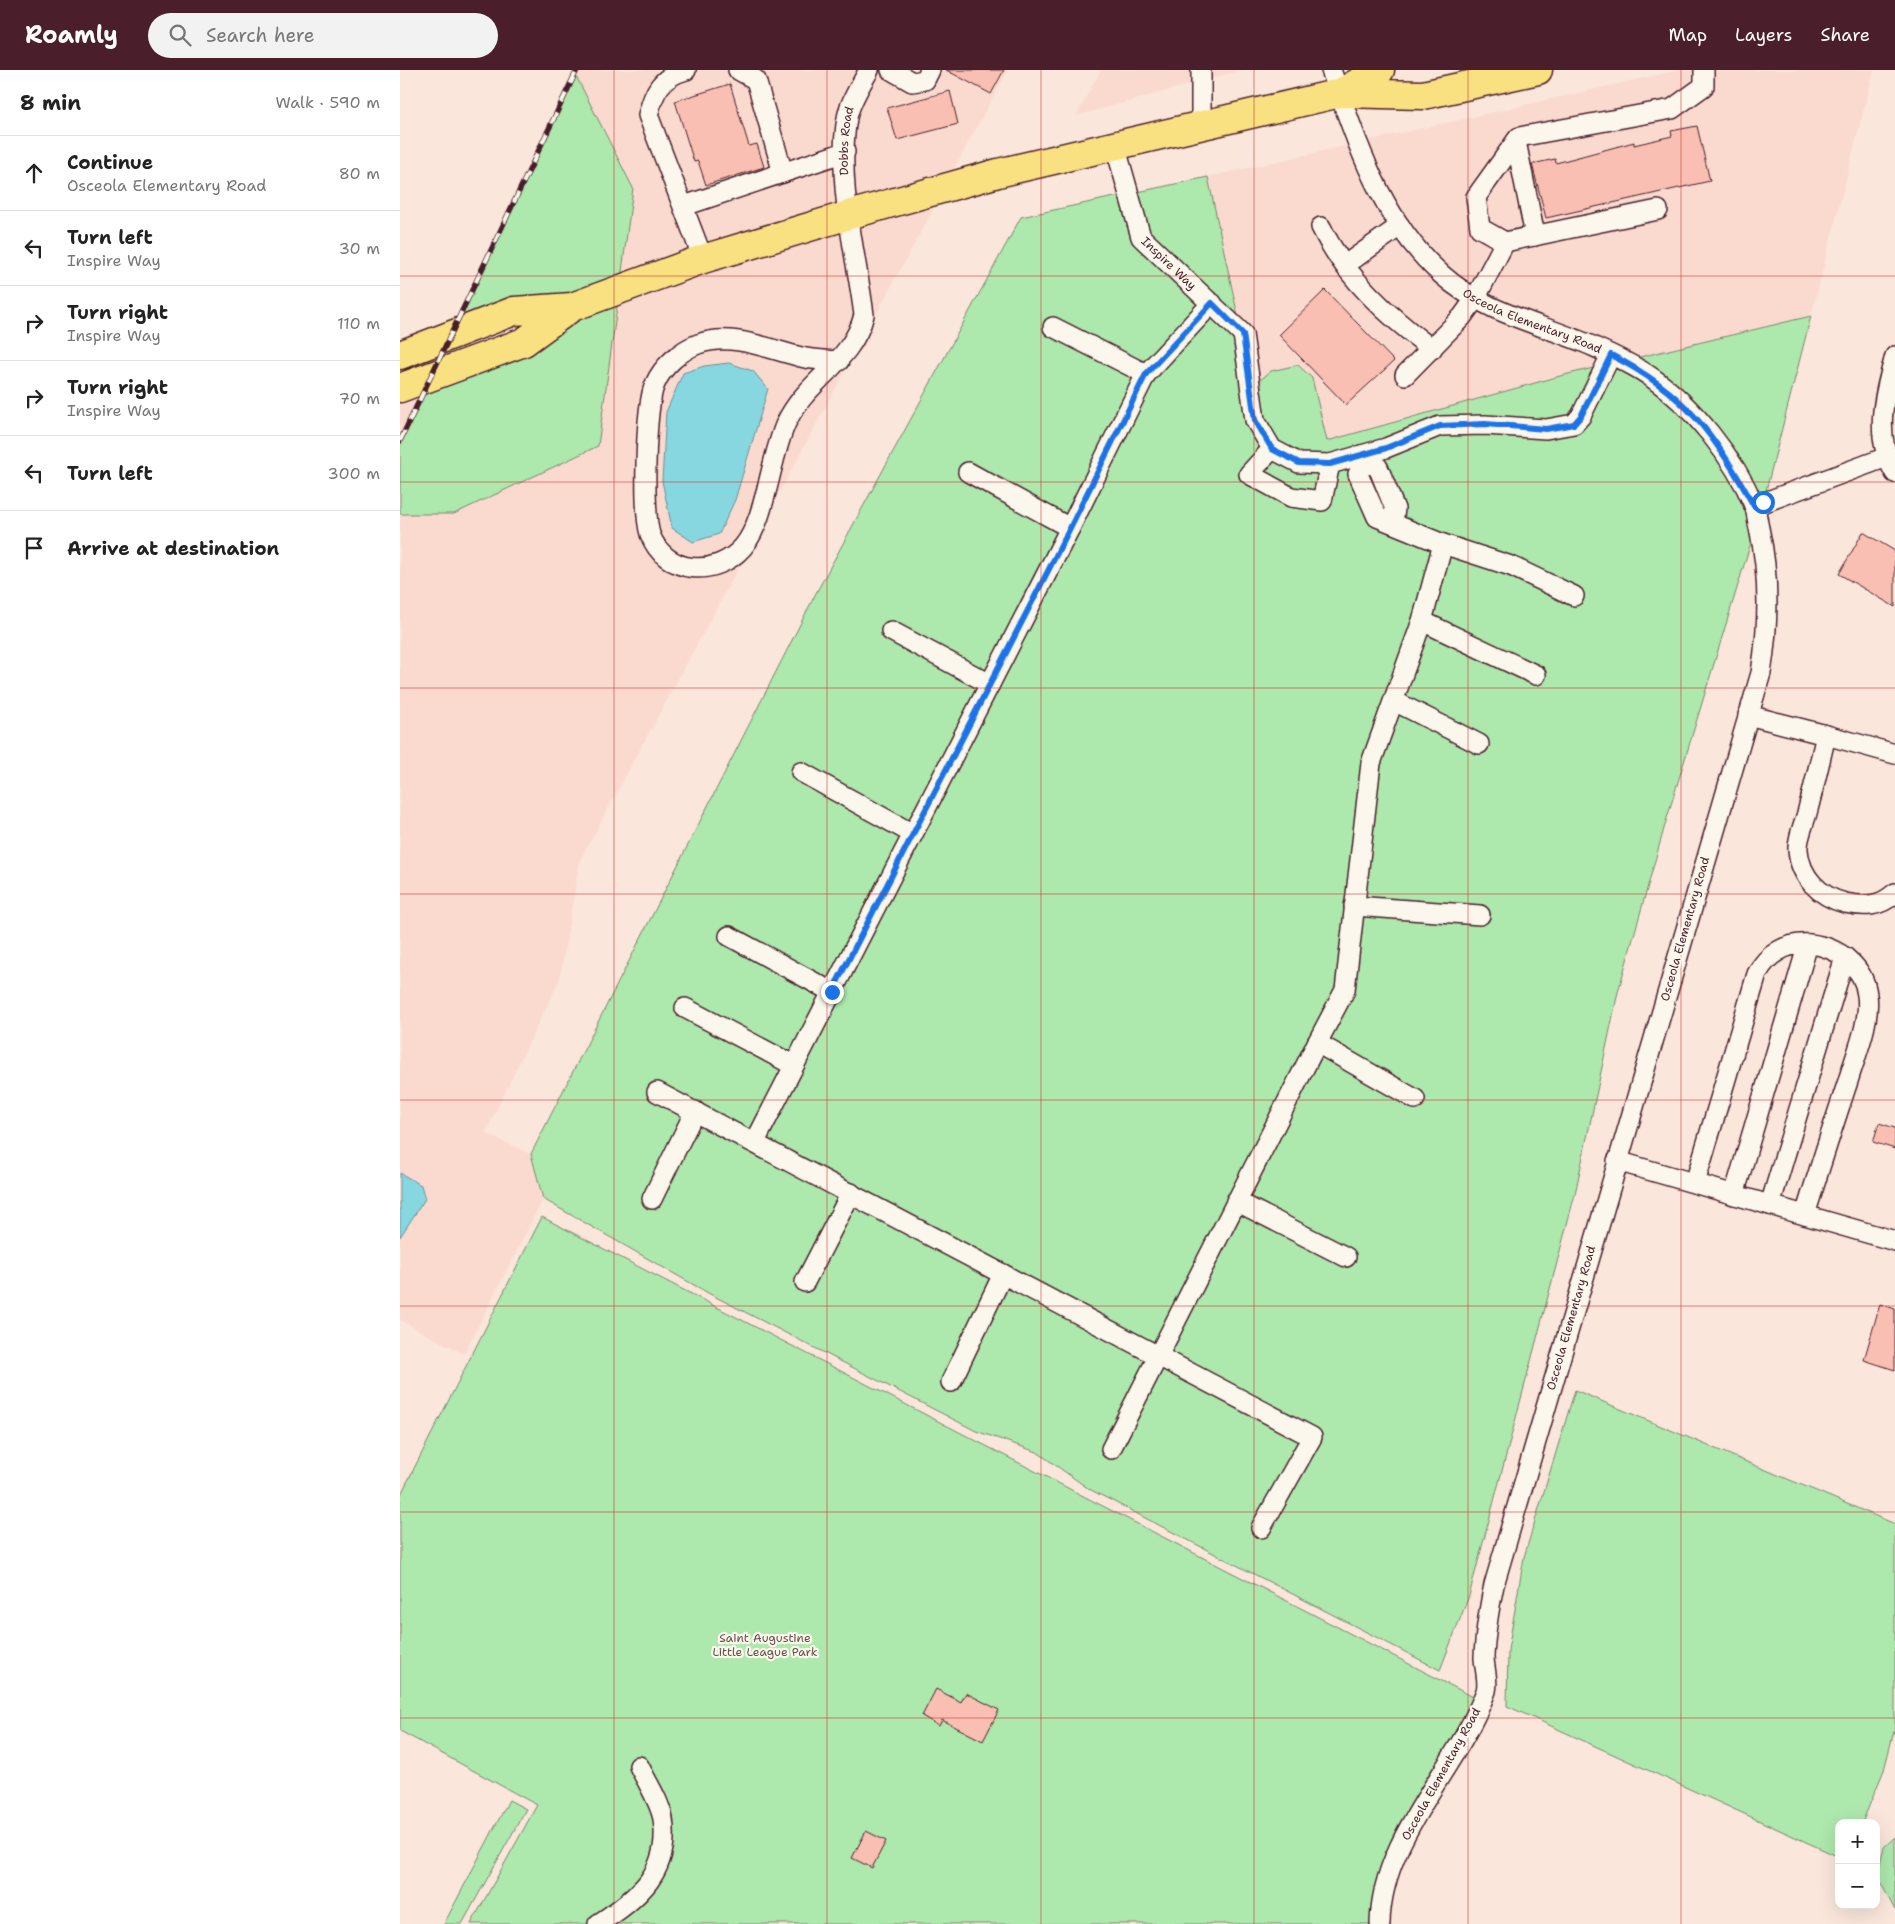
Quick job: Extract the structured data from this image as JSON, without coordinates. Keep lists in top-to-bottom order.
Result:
{
  "streets": {
    "street": ["Dobbs Road", "Inspire Way", "Osceola Elementary Road"]
  },
  "parks": ["Saint Augustine Little League Park"],
  "page": {
    "header": "Roamly",
    "search": "Search here",
    "nav": ["Map", "Layers", "Share"],
    "heading": ["8 min", "Walk · 590 m"],
    "list": [
      ["Continue", "Osceola Elementary Road", "80 m"],
      ["Turn left", "Inspire Way", "30 m"],
      ["Turn right", "Inspire Way", "110 m"],
      ["Turn right", "Inspire Way", "70 m"],
      ["Turn left", "300 m"],
      "Arrive at destination"
    ],
    "map_buttons": ["+", "−"]
  }
}
